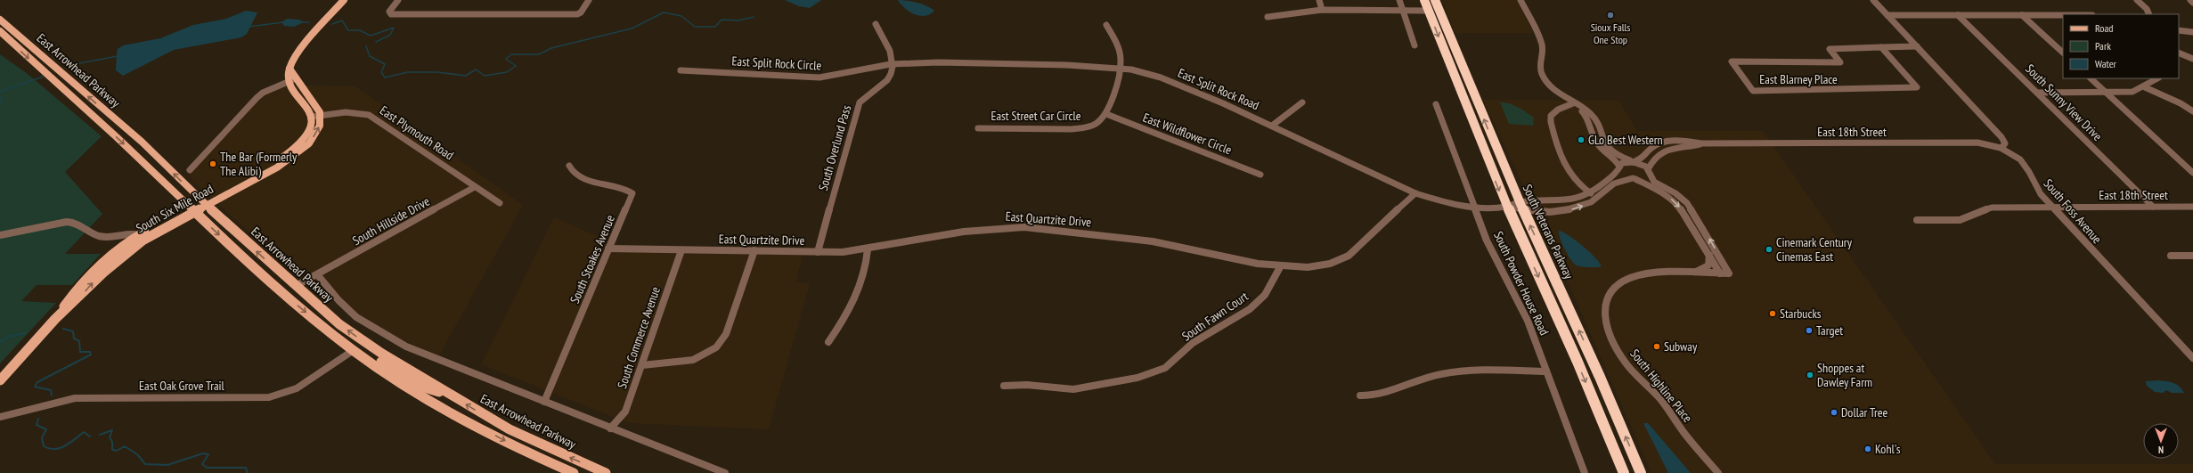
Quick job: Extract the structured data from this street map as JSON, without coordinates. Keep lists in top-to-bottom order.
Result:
{
  "streets": {
    "highway": ["South Veterans Parkway"],
    "main road": ["East Arrowhead Parkway", "South Six Mile Road"],
    "street": [
      "East Split Rock Circle",
      "East Blarney Place",
      "East Split Rock Road",
      "South Sunny View Drive",
      "East Street Car Circle",
      "East 18th Street",
      "East Plymouth Road",
      "East Wildflower Circle",
      "South Overlund Pass",
      "South Foss Avenue",
      "East Quartzite Drive",
      "South Hillside Drive",
      "South Stoakes Avenue",
      "South Powder House Road",
      "South Fawn Court",
      "South Commerce Avenue",
      "East Oak Grove Trail",
      "South Highline Place"
    ]
  },
  "crossings": [
    ["East Split Rock Circle", "East Split Rock Road"],
    ["East Split Rock Circle", "South Overlund Pass"],
    ["East Arrowhead Parkway", "South Six Mile Road"],
    ["East Arrowhead Parkway", "South Hillside Drive"],
    ["East Arrowhead Parkway", "South Stoakes Avenue"],
    ["East Arrowhead Parkway", "South Commerce Avenue"],
    ["East Arrowhead Parkway", "East Oak Grove Trail"],
    ["East Split Rock Road", "East 18th Street"],
    ["East Split Rock Road", "South Overlund Pass"],
    ["East Split Rock Road", "East Quartzite Drive"],
    ["East Split Rock Road", "South Veterans Parkway"],
    ["East Split Rock Road", "South Powder House Road"],
    ["South Sunny View Drive", "East 18th Street"],
    ["East Street Car Circle", "East Wildflower Circle"],
    ["East 18th Street", "South Foss Avenue"],
    ["East 18th Street", "South Veterans Parkway"],
    ["East 18th Street", "South Highline Place"],
    ["East Plymouth Road", "South Six Mile Road"],
    ["East Plymouth Road", "South Hillside Drive"],
    ["South Overlund Pass", "East Quartzite Drive"],
    ["East Quartzite Drive", "South Stoakes Avenue"],
    ["East Quartzite Drive", "South Fawn Court"],
    ["East Quartzite Drive", "South Commerce Avenue"]
  ],
  "places": [
    "Sioux Falls One Stop",
    "GLo Best Western",
    "The Bar (Formerly The Alibi)",
    "Cinemark Century Cinemas East",
    "Starbucks",
    "Target",
    "Subway",
    "Shoppes at Dawley Farm",
    "Dollar Tree",
    "Kohl's"
  ],
  "legend": ["Road", "Park", "Water"],
  "north": "bottom"
}
